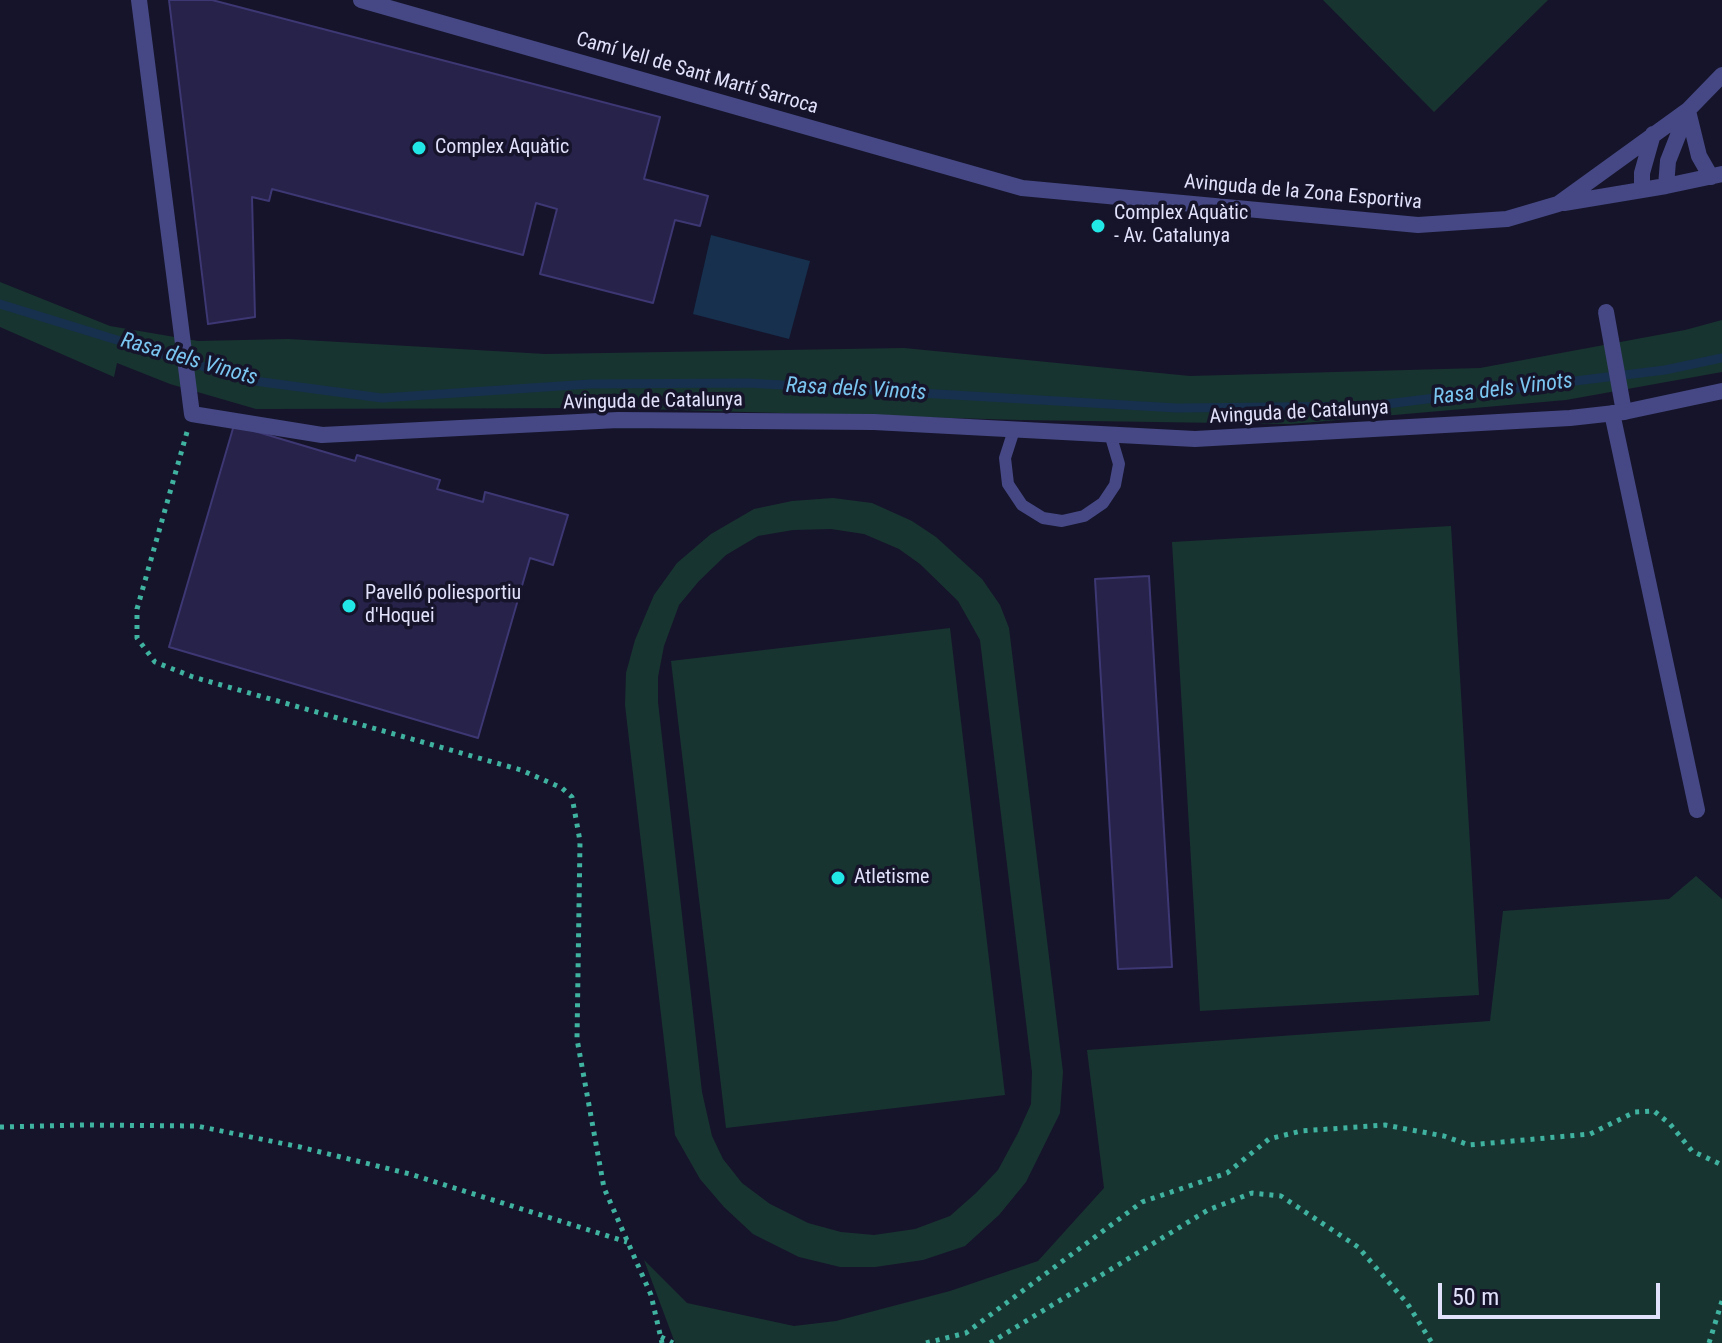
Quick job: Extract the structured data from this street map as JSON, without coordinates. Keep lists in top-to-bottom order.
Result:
{
  "streets": {
    "street": ["Camí Vell de Sant Martí Sarroca", "Avinguda de la Zona Esportiva", "Avinguda de Catalunya"]
  },
  "crossings": [
    ["Camí Vell de Sant Martí Sarroca", "Avinguda de la Zona Esportiva"]
  ],
  "water": ["Rasa dels Vinots"],
  "places": [
    "Complex Aquàtic",
    "Complex Aquàtic - Av. Catalunya",
    "Pavelló poliesportiu d'Hoquei",
    "Atletisme"
  ],
  "scale_bar": "50 m"
}
